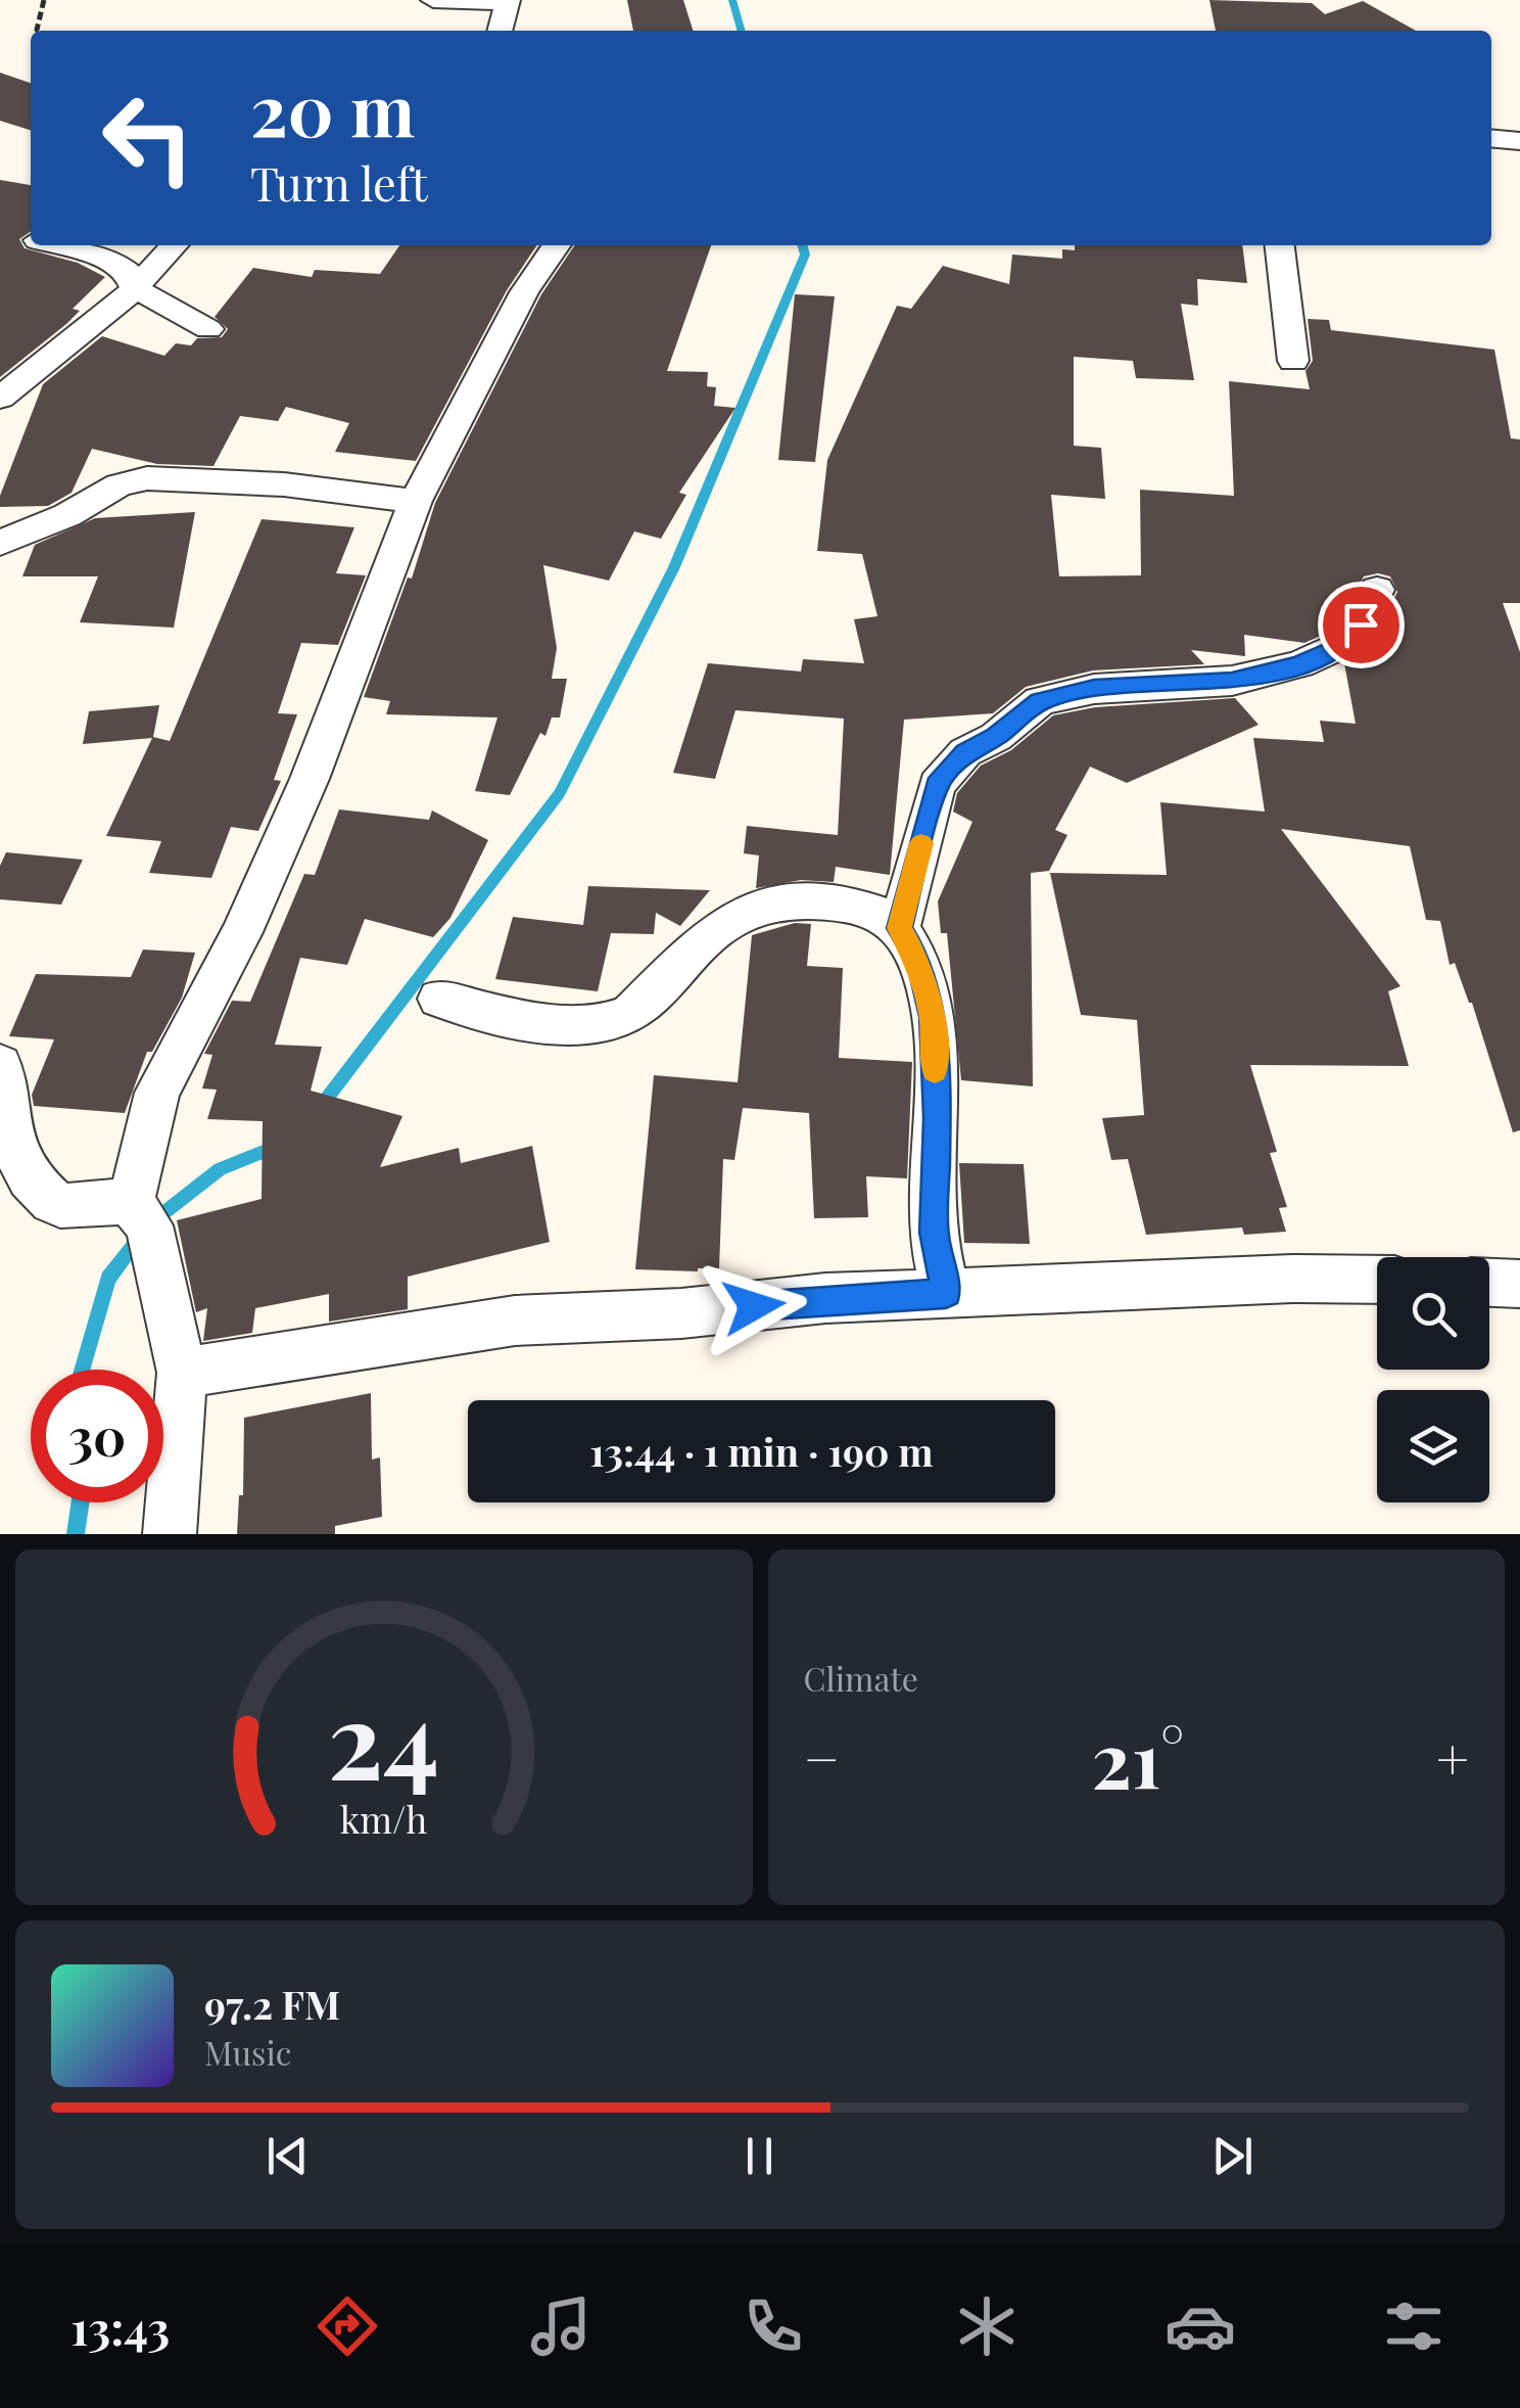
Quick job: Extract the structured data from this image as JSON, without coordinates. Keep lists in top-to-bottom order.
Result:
{
  "page": {
    "turn": ["20 m", "Turn left"],
    "limit": "30",
    "trip": "13:44 · 1 min · 190 m",
    "tile": "Climate",
    "heat": ["−", "21°", "+"],
    "song": ["97.2 FM", "Music"],
    "tabs": "13:43",
    "gauge": ["24", "km/h"]
  }
}
